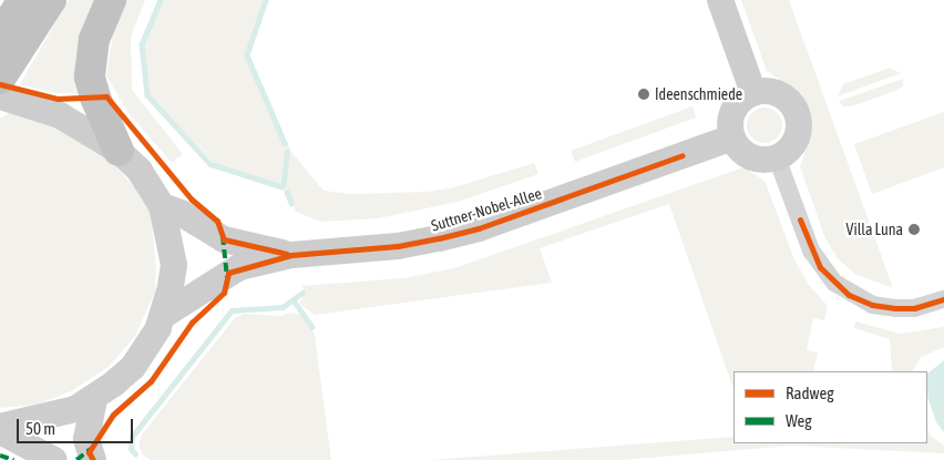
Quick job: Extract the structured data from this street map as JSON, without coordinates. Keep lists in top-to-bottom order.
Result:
{
  "streets": {
    "street": ["Suttner-Nobel-Allee"]
  },
  "places": ["Ideenschmiede", "Villa Luna"],
  "legend": ["Radweg", "Weg"],
  "scale_bar": "50 m"
}
